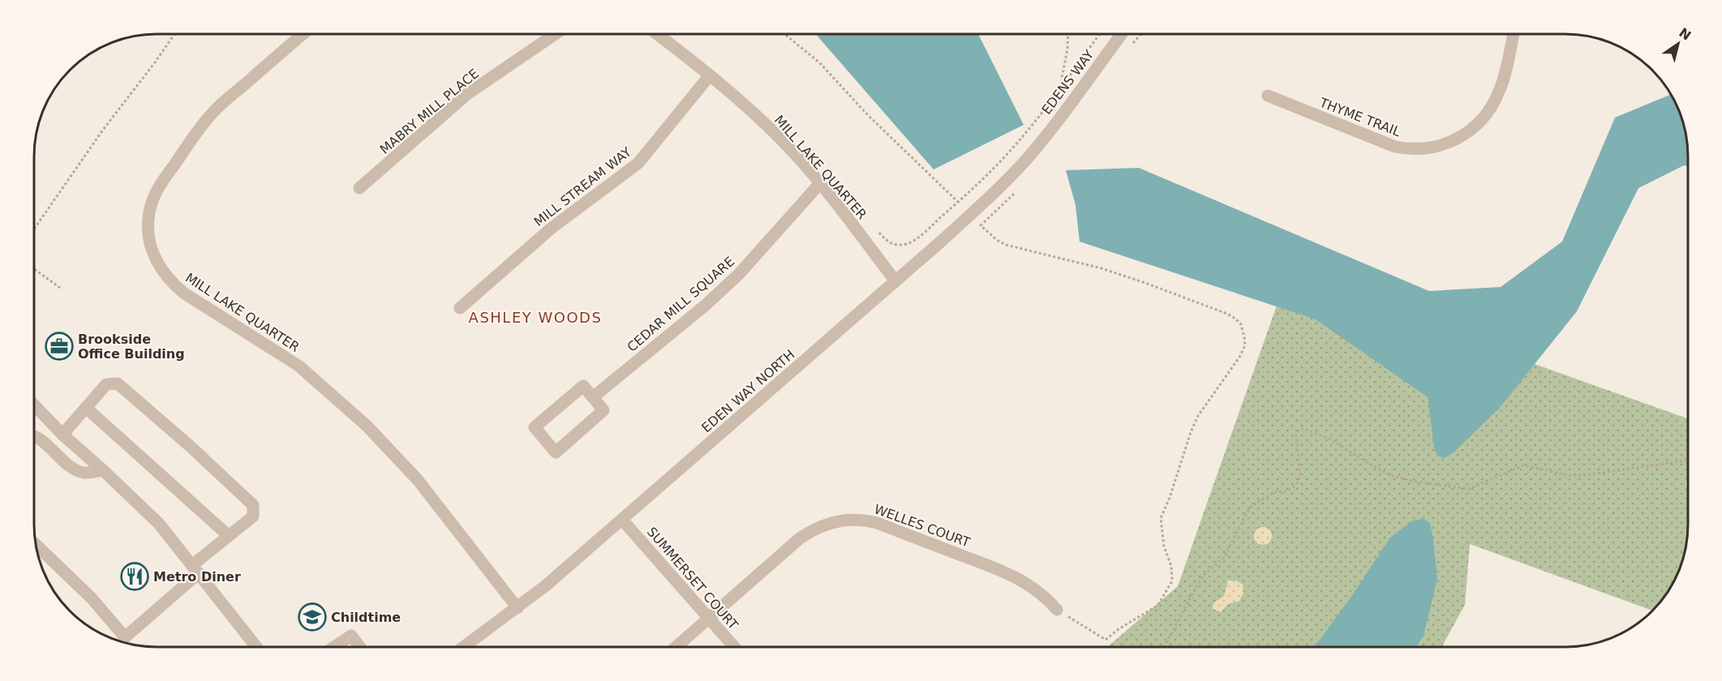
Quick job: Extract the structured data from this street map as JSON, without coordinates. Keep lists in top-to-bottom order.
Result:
{
  "streets": {
    "street": [
      "EDENS WAY",
      "MABRY MILL PLACE",
      "THYME TRAIL",
      "MILL LAKE QUARTER",
      "MILL STREAM WAY",
      "CEDAR MILL SQUARE",
      "EDEN WAY NORTH",
      "WELLES COURT",
      "SUMMERSET COURT"
    ]
  },
  "crossings": [
    ["EDENS WAY", "EDEN WAY NORTH"],
    ["MILL LAKE QUARTER", "MILL STREAM WAY"],
    ["MILL LAKE QUARTER", "CEDAR MILL SQUARE"],
    ["MILL LAKE QUARTER", "EDEN WAY NORTH"],
    ["EDEN WAY NORTH", "SUMMERSET COURT"],
    ["WELLES COURT", "SUMMERSET COURT"]
  ],
  "districts": ["ASHLEY WOODS"],
  "places": {
    "office": ["Brookside Office Building"],
    "restaurant": ["Metro Diner"],
    "school or university": ["Childtime"]
  },
  "north": "top right"
}
